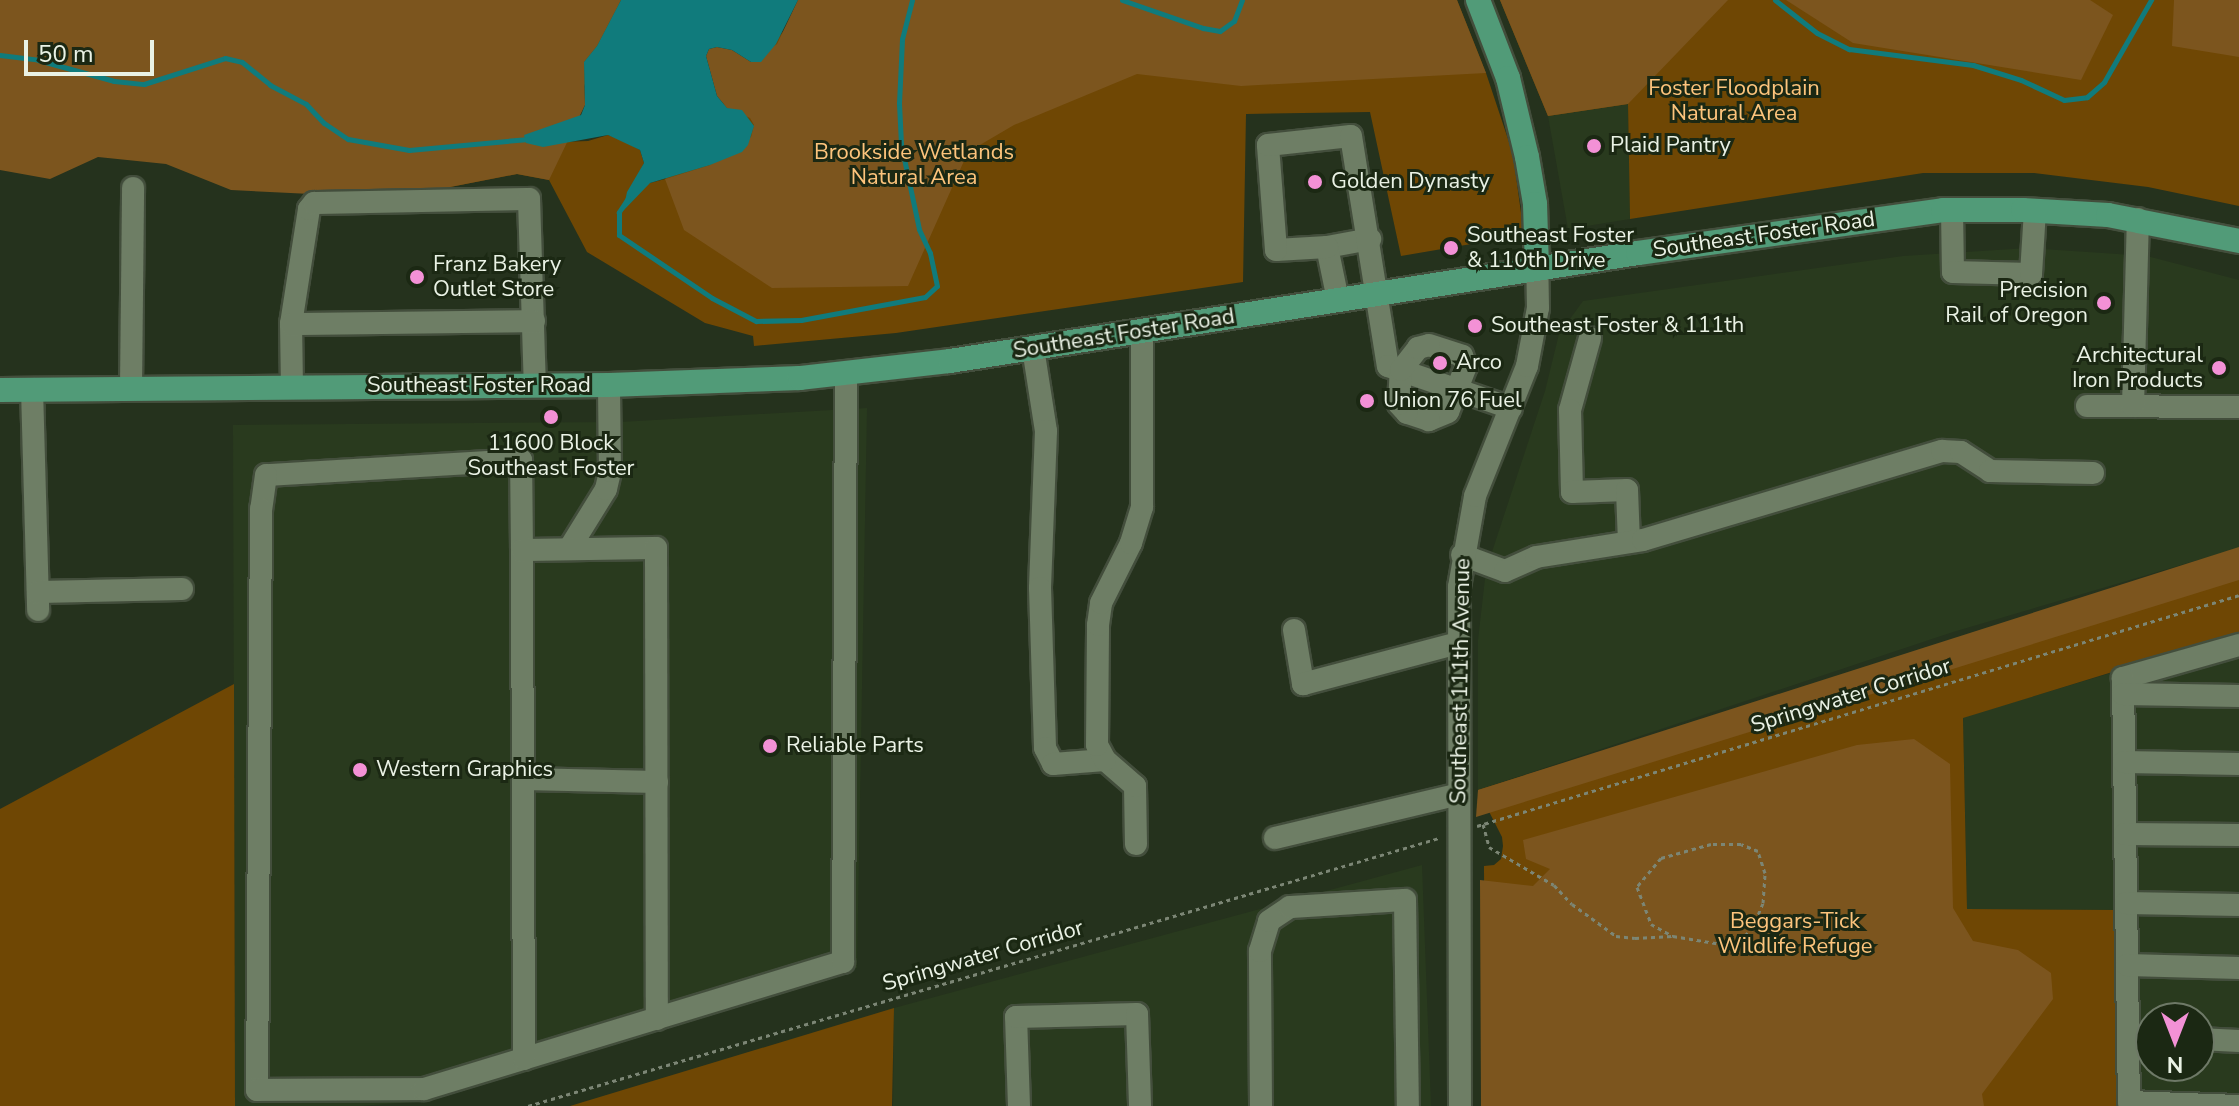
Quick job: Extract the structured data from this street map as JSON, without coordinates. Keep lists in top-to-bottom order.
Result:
{
  "streets": {
    "main road": ["Southeast Foster Road"],
    "street": ["Southeast 111th Avenue"],
    "path": ["Springwater Corridor"]
  },
  "crossings": [
    ["Southeast Foster Road", "Southeast 111th Avenue"]
  ],
  "parks": ["Foster Floodplain Natural Area", "Brookside Wetlands Natural Area", "Beggars-Tick Wildlife Refuge"],
  "places": [
    "Plaid Pantry",
    "Golden Dynasty",
    "Southeast Foster & 110th Drive",
    "Franz Bakery Outlet Store",
    "Precision Rail of Oregon",
    "Southeast Foster & 111th",
    "Arco",
    "Architectural Iron Products",
    "Union 76 Fuel",
    "11600 Block Southeast Foster",
    "Reliable Parts",
    "Western Graphics"
  ],
  "scale_bar": "50 m",
  "north": "bottom"
}
